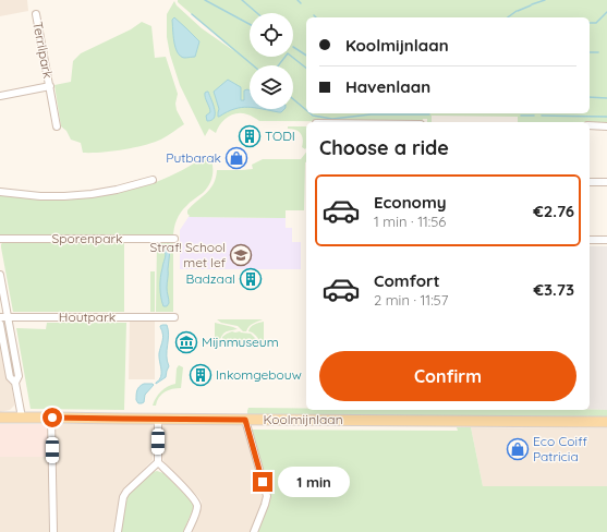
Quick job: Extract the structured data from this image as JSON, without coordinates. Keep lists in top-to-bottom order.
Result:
{
  "streets": {
    "main road": ["Koolmijnlaan"],
    "street": ["Terrilpark", "Sporenpark", "Houtpark"]
  },
  "places": {
    "building": ["TODI", "Badzaal", "Inkomgebouw"],
    "shop": ["Putbarak", "Eco Coiff Patricia"],
    "school or university": ["Straf! School met lef"],
    "museum": ["Mijnmuseum"]
  },
  "page": {
    "banner": ["Koolmijnlaan", "Havenlaan"],
    "heading": "Choose a ride",
    "list": [
      {
        "name": "Economy",
        "note": "1 min · 11:56",
        "value": "€2.76"
      },
      {
        "name": "Comfort",
        "note": "2 min · 11:57",
        "value": "€3.73"
      }
    ],
    "buttons": "Confirm",
    "bubble": "1 min"
  }
}
